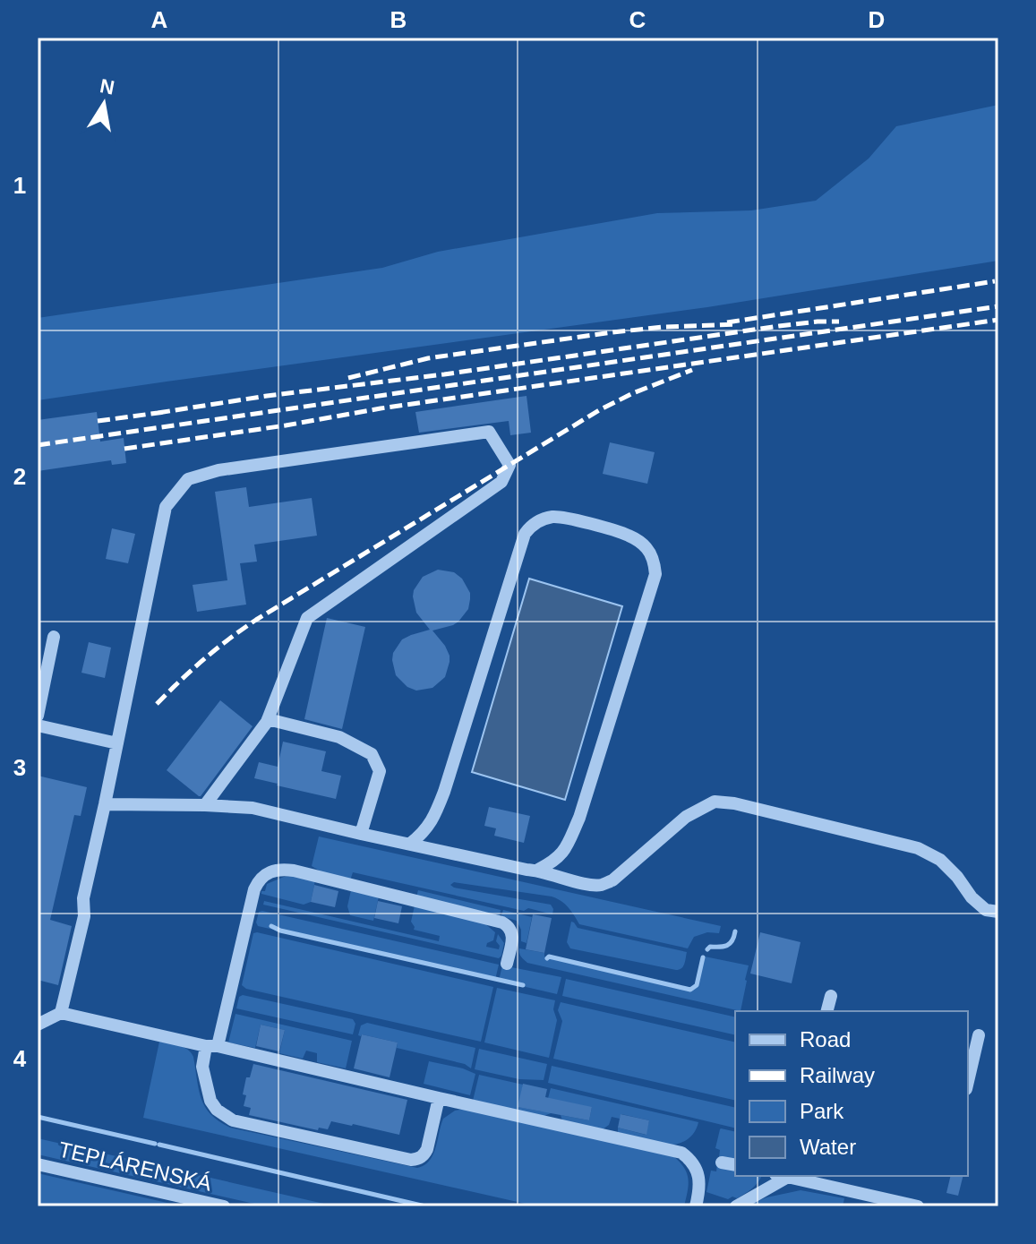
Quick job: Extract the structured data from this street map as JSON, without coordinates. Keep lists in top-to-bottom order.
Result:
{
  "streets": {
    "street": ["TEPLÁRENSKÁ"]
  },
  "legend": [
    "Road",
    "Railway",
    "Park",
    "Water"
  ],
  "north": "top",
  "grid": {
    "columns": [
      "A",
      "B",
      "C",
      "D"
    ],
    "rows": [
      "1",
      "2",
      "3",
      "4"
    ]
  }
}
